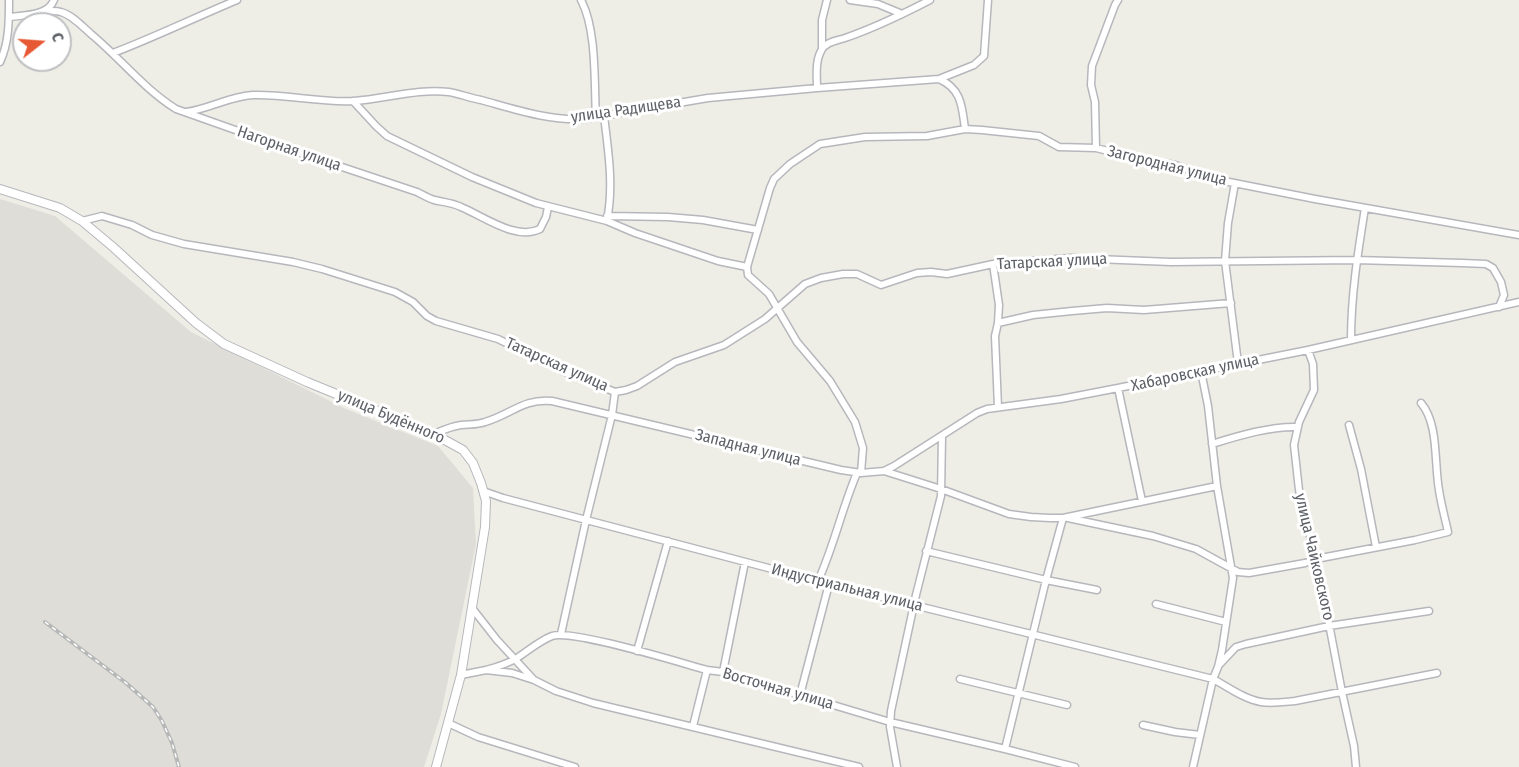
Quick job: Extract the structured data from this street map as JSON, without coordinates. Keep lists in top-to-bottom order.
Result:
{
  "streets": {
    "street": [
      "улица Радищева",
      "Нагорная улица",
      "Загородная улица",
      "Татарская улица",
      "Хабаровская улица",
      "улица Будённого",
      "Западная улица",
      "улица Чайковского",
      "Индустриальная улица",
      "Восточная улица"
    ]
  },
  "crossings": [
    ["улица Радищева", "Нагорная улица"],
    ["Татарская улица", "Хабаровская улица"],
    ["Татарская улица", "улица Будённого"],
    ["Хабаровская улица", "Западная улица"],
    ["Хабаровская улица", "улица Чайковского"],
    ["улица Будённого", "Западная улица"],
    ["улица Будённого", "Индустриальная улица"],
    ["улица Чайковского", "Индустриальная улица"]
  ],
  "north": "right"
}
